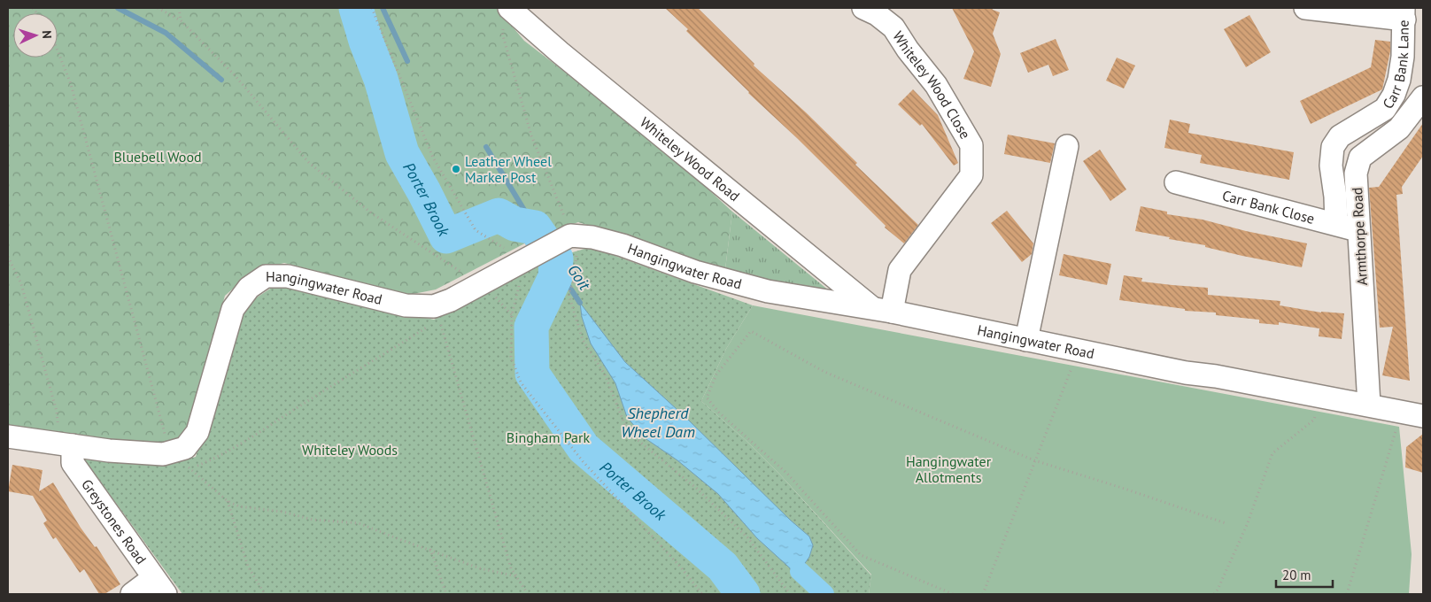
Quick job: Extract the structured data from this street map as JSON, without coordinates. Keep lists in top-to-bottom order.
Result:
{
  "streets": {
    "street": [
      "Carr Bank Lane",
      "Whiteley Wood Close",
      "Whiteley Wood Road",
      "Carr Bank Close",
      "Armthorpe Road",
      "Hangingwater Road",
      "Greystones Road"
    ]
  },
  "crossings": [
    ["Carr Bank Lane", "Carr Bank Close"],
    ["Whiteley Wood Close", "Whiteley Wood Road"],
    ["Whiteley Wood Close", "Hangingwater Road"],
    ["Whiteley Wood Road", "Hangingwater Road"],
    ["Carr Bank Close", "Armthorpe Road"],
    ["Armthorpe Road", "Hangingwater Road"],
    ["Hangingwater Road", "Greystones Road"]
  ],
  "water": ["Porter Brook", "Goit", "Shepherd Wheel Dam"],
  "parks": [
    "Bluebell Wood",
    "Bingham Park",
    "Whiteley Woods",
    "Hangingwater Allotments"
  ],
  "places": ["Leather Wheel Marker Post"],
  "scale_bar": "20 m",
  "north": "right"
}
